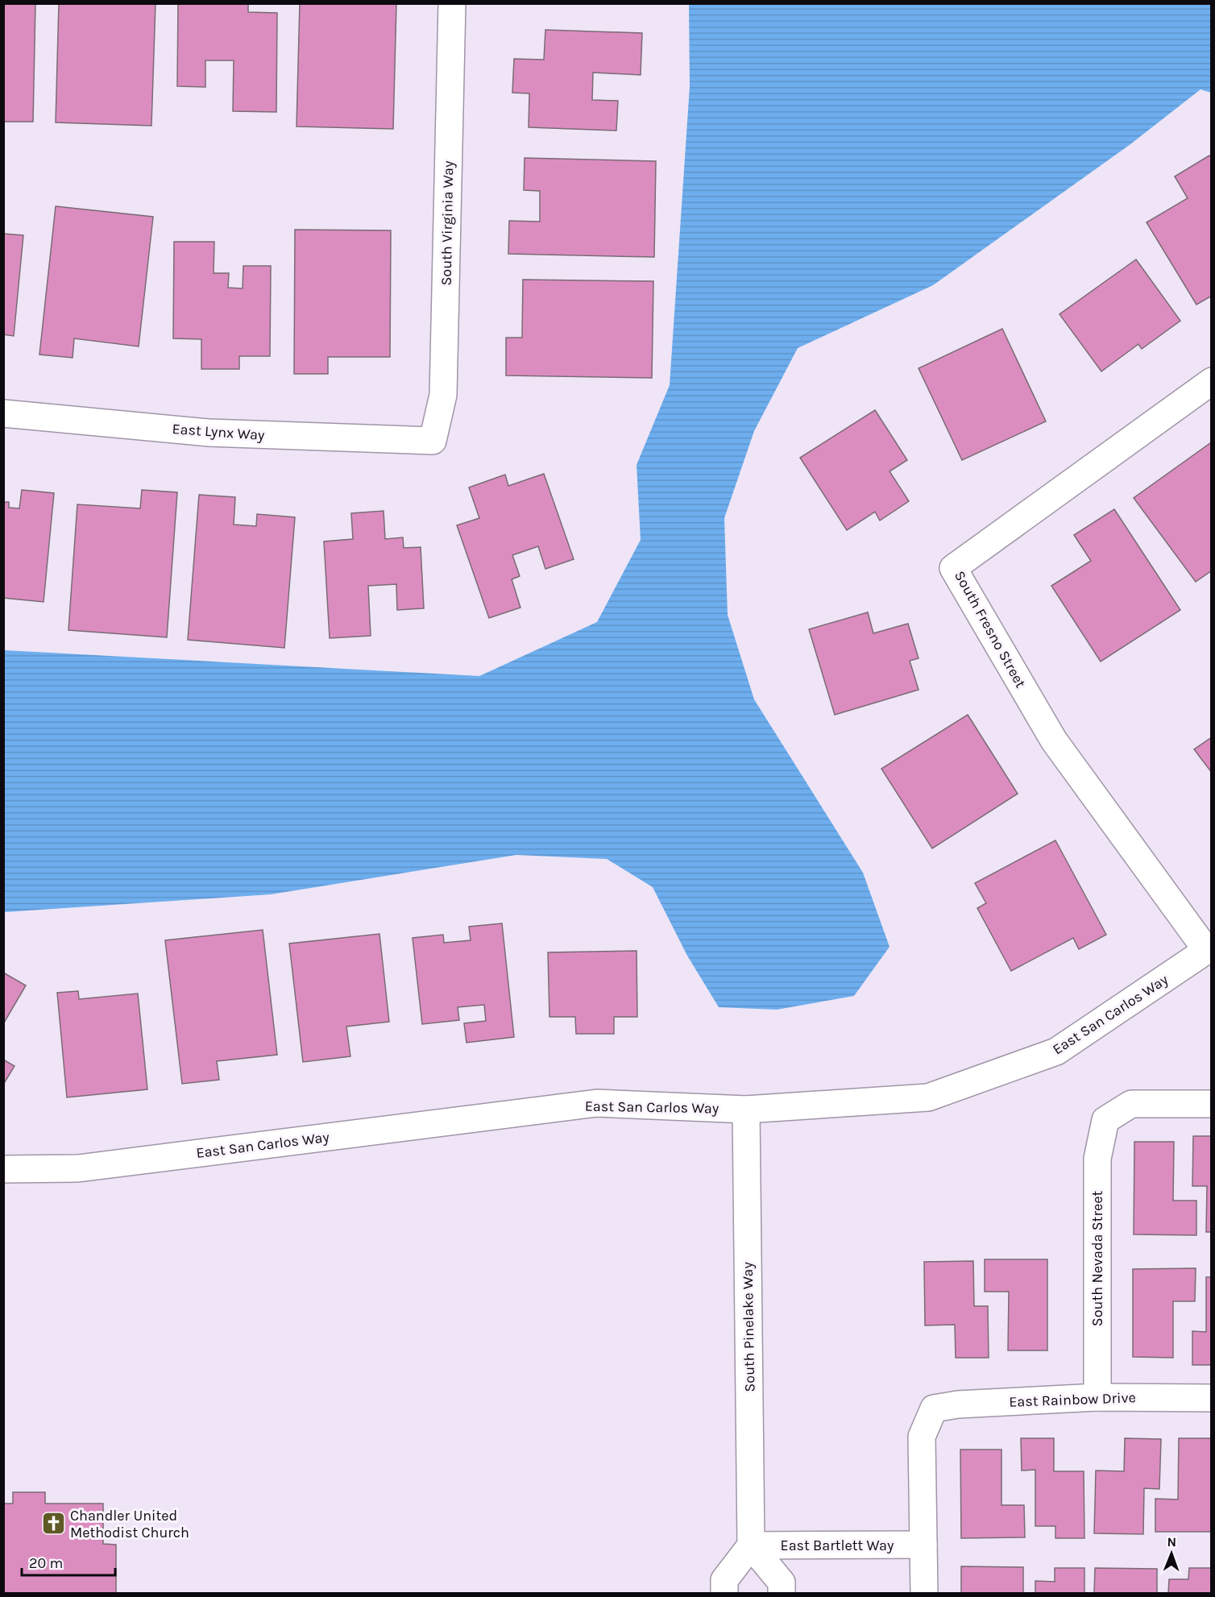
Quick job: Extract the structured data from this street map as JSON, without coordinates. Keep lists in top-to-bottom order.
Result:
{
  "streets": {
    "street": [
      "South Virginia Way",
      "East Lynx Way",
      "South Fresno Street",
      "East San Carlos Way",
      "South Nevada Street",
      "South Pinelake Way",
      "East Rainbow Drive",
      "East Bartlett Way"
    ]
  },
  "crossings": [
    ["South Virginia Way", "East Lynx Way"],
    ["South Fresno Street", "East San Carlos Way"],
    ["East San Carlos Way", "South Pinelake Way"],
    ["South Nevada Street", "East Rainbow Drive"],
    ["South Pinelake Way", "East Bartlett Way"],
    ["East Rainbow Drive", "East Bartlett Way"]
  ],
  "places": {
    "church": ["Chandler United Methodist Church"]
  },
  "scale_bar": "20 m",
  "north": "top"
}
